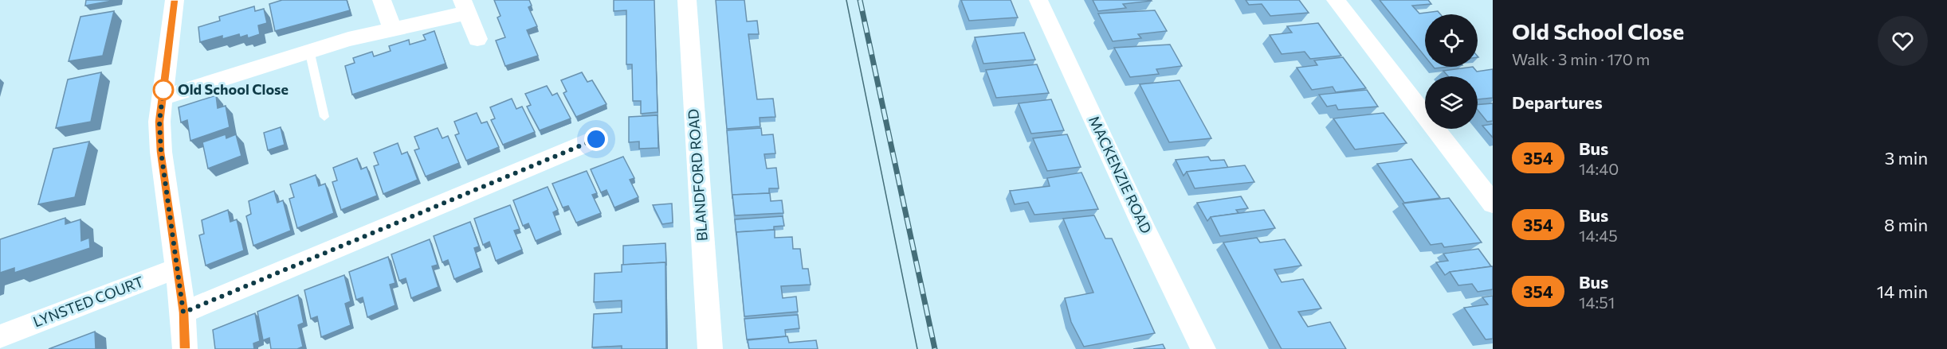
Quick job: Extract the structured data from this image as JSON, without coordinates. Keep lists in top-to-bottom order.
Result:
{
  "streets": {
    "street": ["BLANDFORD ROAD", "MACKENZIE ROAD", "LYNSTED COURT"]
  },
  "places": ["Old School Close"],
  "lines": ["bus line 354"],
  "page": {
    "heading": [
      ["Old School Close", "Walk · 3 min · 170 m"],
      "Departures"
    ],
    "list": [
      {
        "mark": "354",
        "name": "Bus",
        "note": "14:40",
        "value": "3 min"
      },
      {
        "mark": "354",
        "name": "Bus",
        "note": "14:45",
        "value": "8 min"
      },
      {
        "mark": "354",
        "name": "Bus",
        "note": "14:51",
        "value": "14 min"
      }
    ]
  }
}
